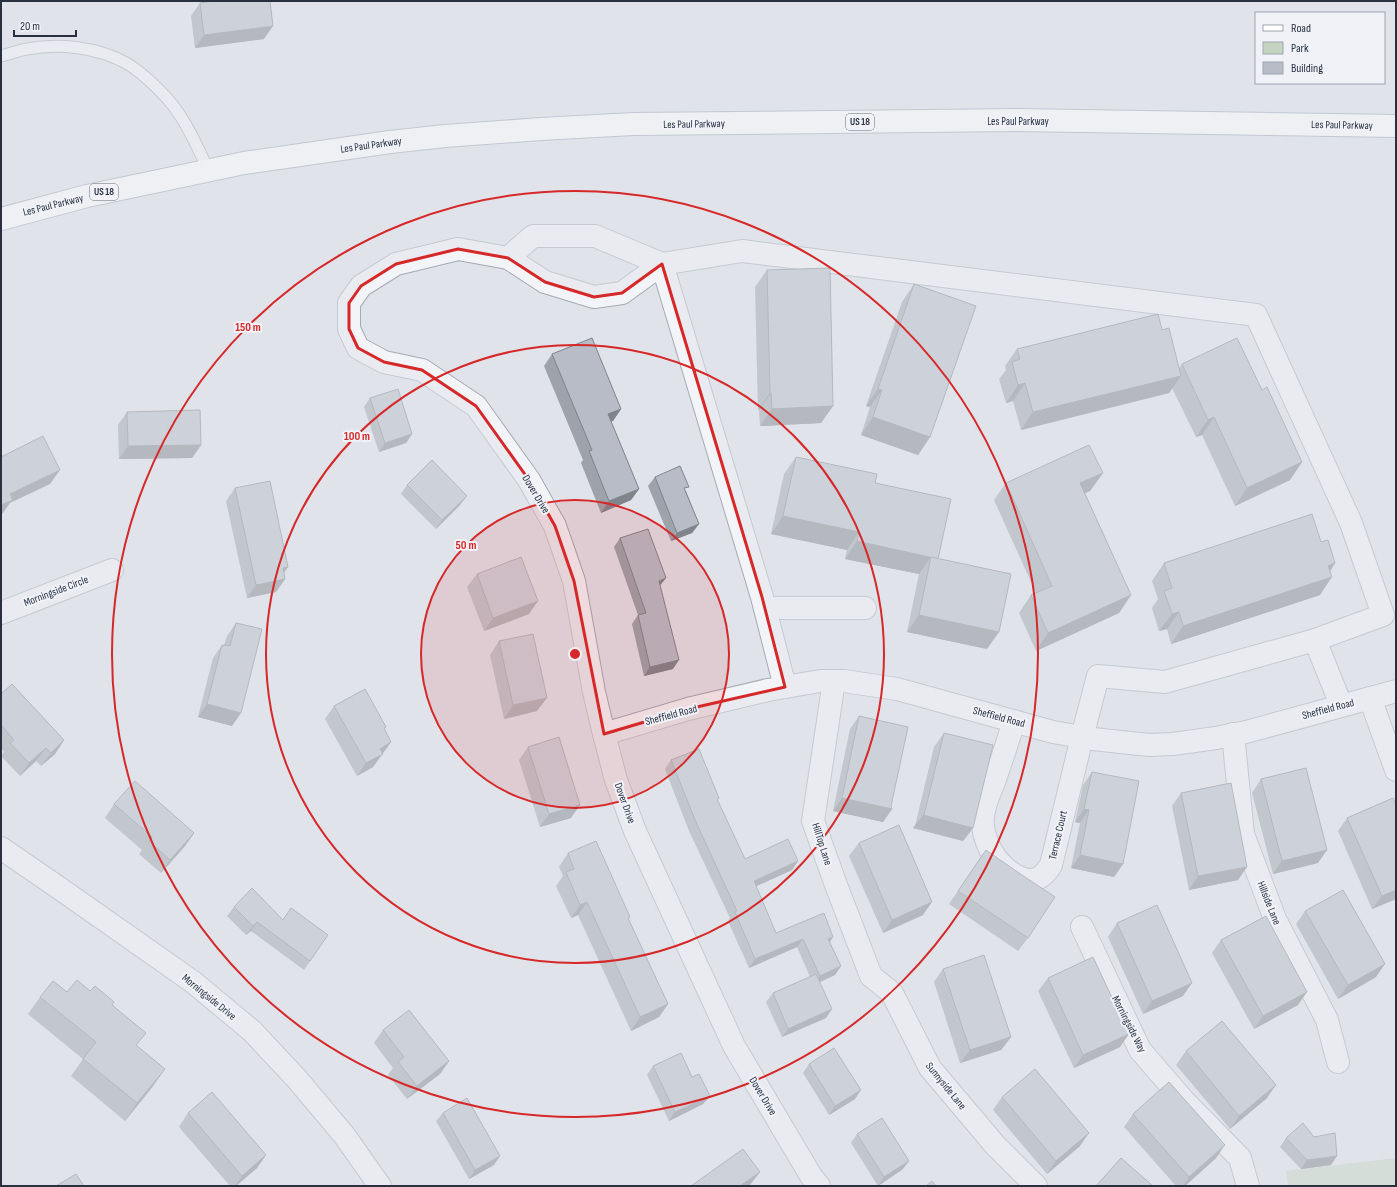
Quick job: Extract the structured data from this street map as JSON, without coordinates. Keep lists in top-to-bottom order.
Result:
{
  "streets": {
    "main road": ["Les Paul Parkway", "US 18"],
    "street": [
      "Dover Drive",
      "Morningside Circle",
      "Sheffield Road",
      "Terrace Court",
      "HillTop Lane",
      "Hillside Lane",
      "Morningside Drive",
      "Morningside Way",
      "Sunnyside Lane"
    ]
  },
  "crossings": [
    ["Dover Drive", "Sheffield Road"],
    ["Sheffield Road", "Terrace Court"],
    ["Sheffield Road", "HillTop Lane"],
    ["Sheffield Road", "Hillside Lane"],
    ["HillTop Lane", "Sunnyside Lane"]
  ],
  "legend": ["Road", "Park", "Building"],
  "scale_bar": "20 m",
  "rings": ["150 m", "100 m", "50 m"]
}
